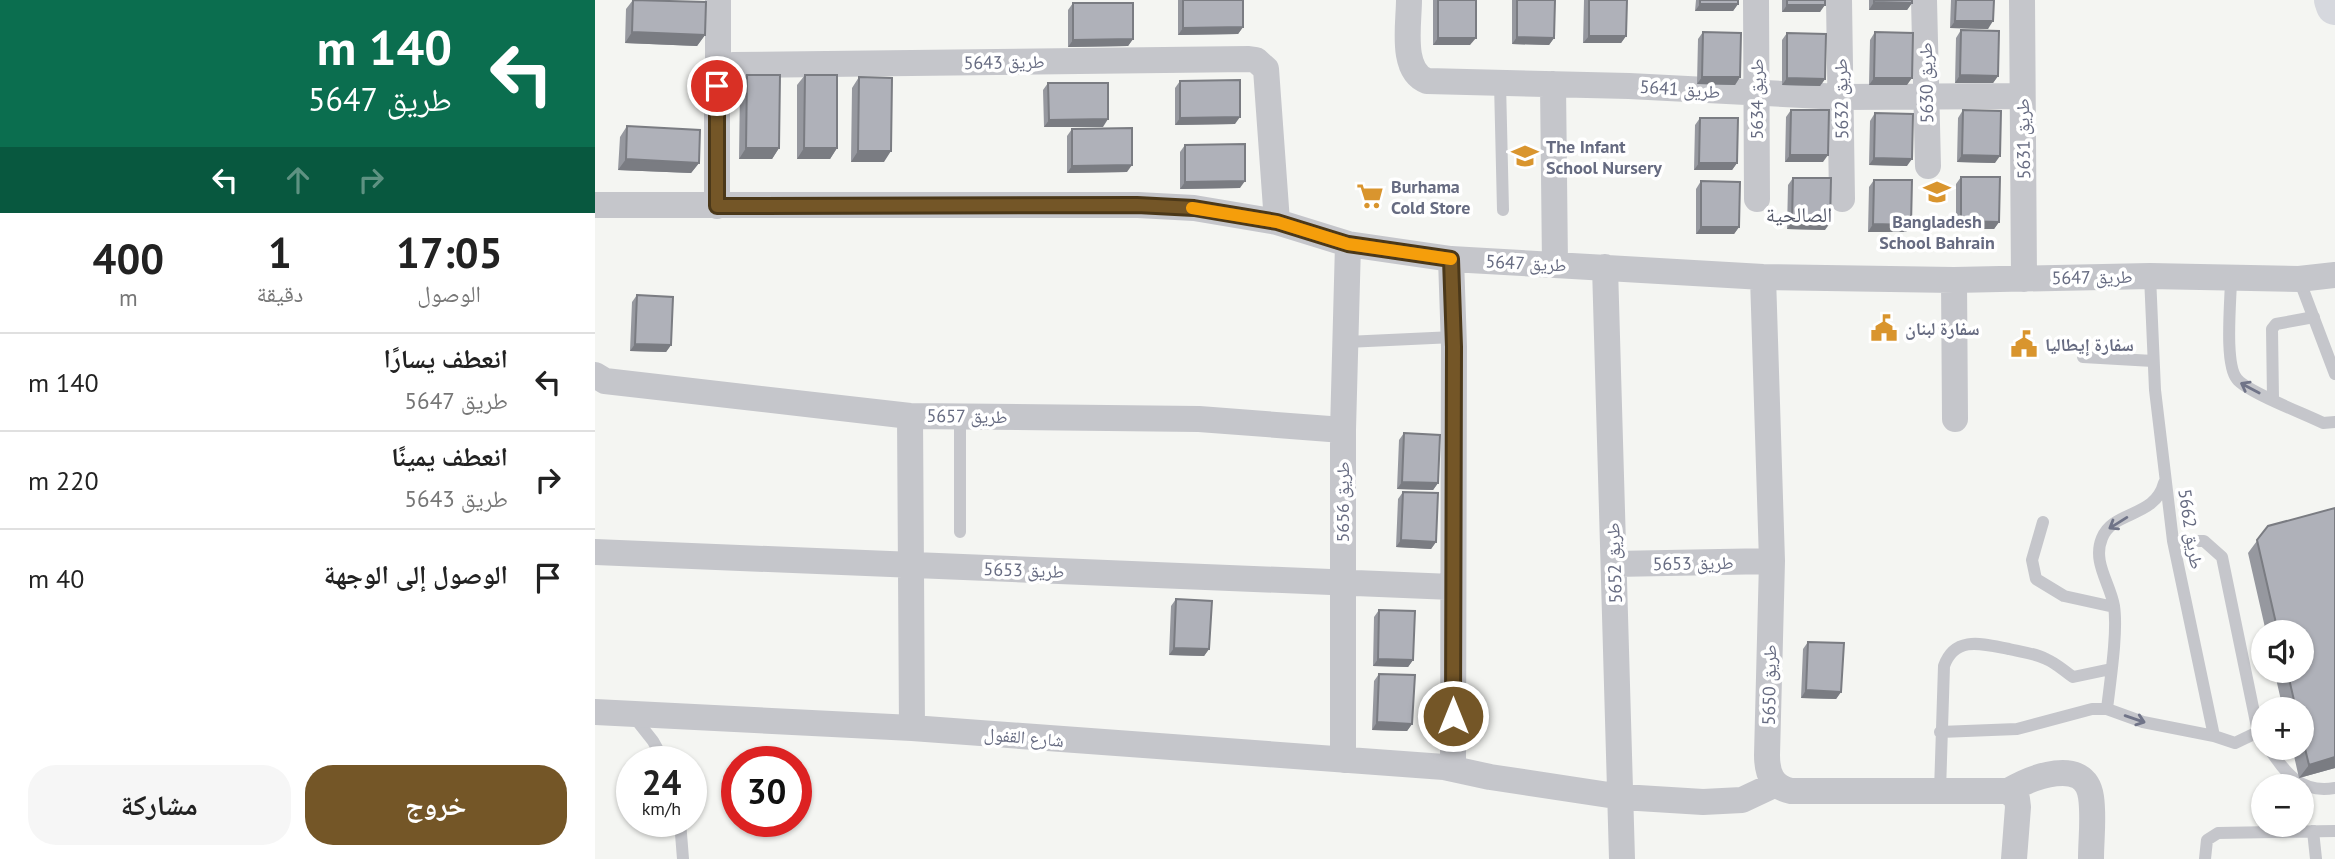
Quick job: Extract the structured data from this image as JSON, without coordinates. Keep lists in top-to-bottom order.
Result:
{
  "streets": {
    "street": [
      "طريق 5643",
      "طريق 5630",
      "طريق 5641",
      "طريق 5634",
      "طريق 5632",
      "طريق 5631",
      "طريق 5647",
      "طريق 5657",
      "طريق 5656",
      "طريق 5652",
      "طريق 5653",
      "طريق 5650",
      "شارع القفول"
    ],
    "lane": ["طريق 5662"]
  },
  "crossings": [
    ["طريق 5643", "طريق 5647"],
    ["طريق 5630", "طريق 5641"],
    ["طريق 5641", "طريق 5634"],
    ["طريق 5641", "طريق 5632"],
    ["طريق 5641", "طريق 5631"],
    ["طريق 5631", "طريق 5647"],
    ["طريق 5647", "طريق 5656"],
    ["طريق 5647", "طريق 5662"],
    ["طريق 5647", "طريق 5652"],
    ["طريق 5647", "طريق 5650"],
    ["طريق 5657", "طريق 5656"],
    ["طريق 5656", "طريق 5653"],
    ["طريق 5656", "شارع القفول"],
    ["طريق 5652", "طريق 5653"],
    ["طريق 5652", "شارع القفول"],
    ["طريق 5653", "طريق 5650"],
    ["طريق 5650", "شارع القفول"]
  ],
  "districts": ["الصالحية"],
  "places": {
    "school or university": ["The Infant School Nursery", "Bangladesh School Bahrain"],
    "supermarket": ["Burhama Cold Store"],
    "public building": ["سفارة لبنان", "سفارة إيطاليا"]
  },
  "page": {
    "turn": ["140 m", "طريق 5647"],
    "eta": [
      "17:05",
      "الوصول",
      "1",
      "دقيقة",
      "400",
      "m"
    ],
    "list": [
      {
        "name": "انعطف يسارًا",
        "note": "طريق 5647",
        "value": "140 m"
      },
      {
        "name": "انعطف يمينًا",
        "note": "طريق 5643",
        "value": "220 m"
      },
      {
        "name": "الوصول إلى الوجهة",
        "value": "40 m"
      }
    ],
    "map_buttons": ["+", "−"],
    "speed": "24 km/h",
    "limit": "30",
    "buttons": ["خروج", "مشاركة"]
  }
}
